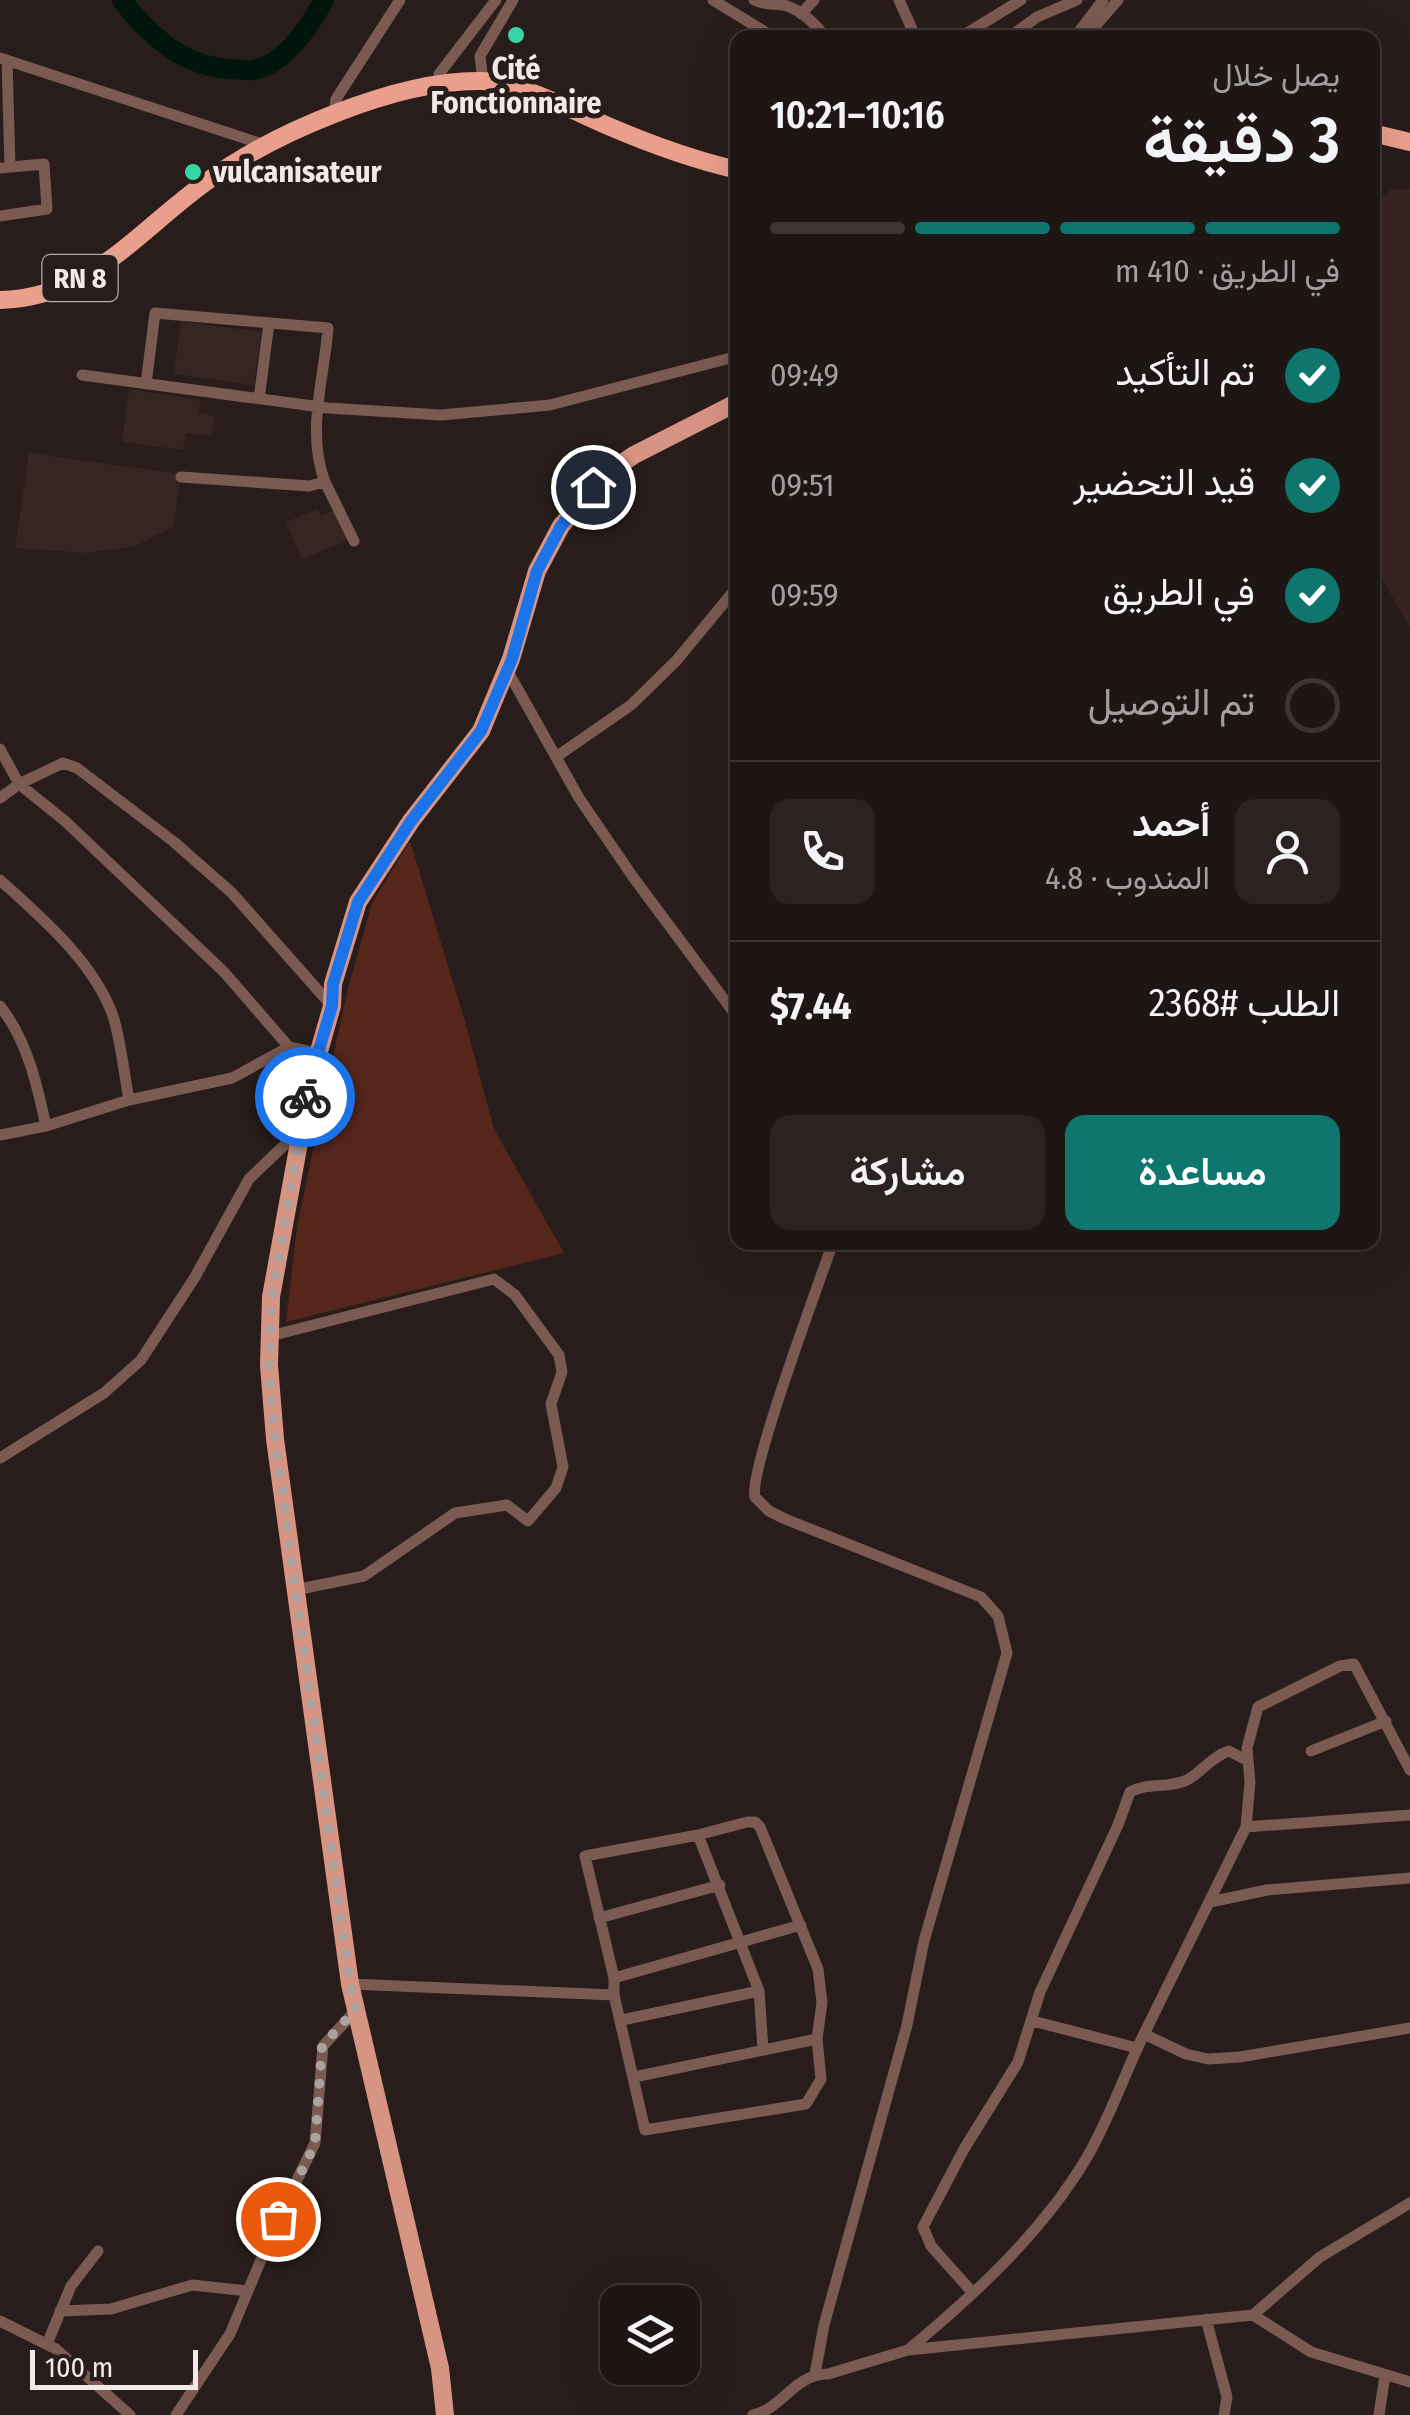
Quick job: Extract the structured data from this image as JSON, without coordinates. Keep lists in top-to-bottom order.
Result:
{
  "streets": {
    "highway": ["RN 8"]
  },
  "places": ["Cité Fonctionnaire", "vulcanisateur"],
  "scale_bar": "100 m",
  "page": {
    "heading": ["3 دقيقة", "يصل خلال", "10:16–10:21"],
    "panel": [
      "أحمد",
      "المندوب · 4.8",
      "الطلب #2368",
      "$7.44"
    ],
    "bar": "في الطريق · 410 m",
    "list": [
      ["تم التأكيد", "09:49"],
      ["قيد التحضير", "09:51"],
      ["في الطريق", "09:59"],
      "تم التوصيل"
    ],
    "buttons": ["مساعدة", "مشاركة"],
    "scale": "100 m"
  }
}
